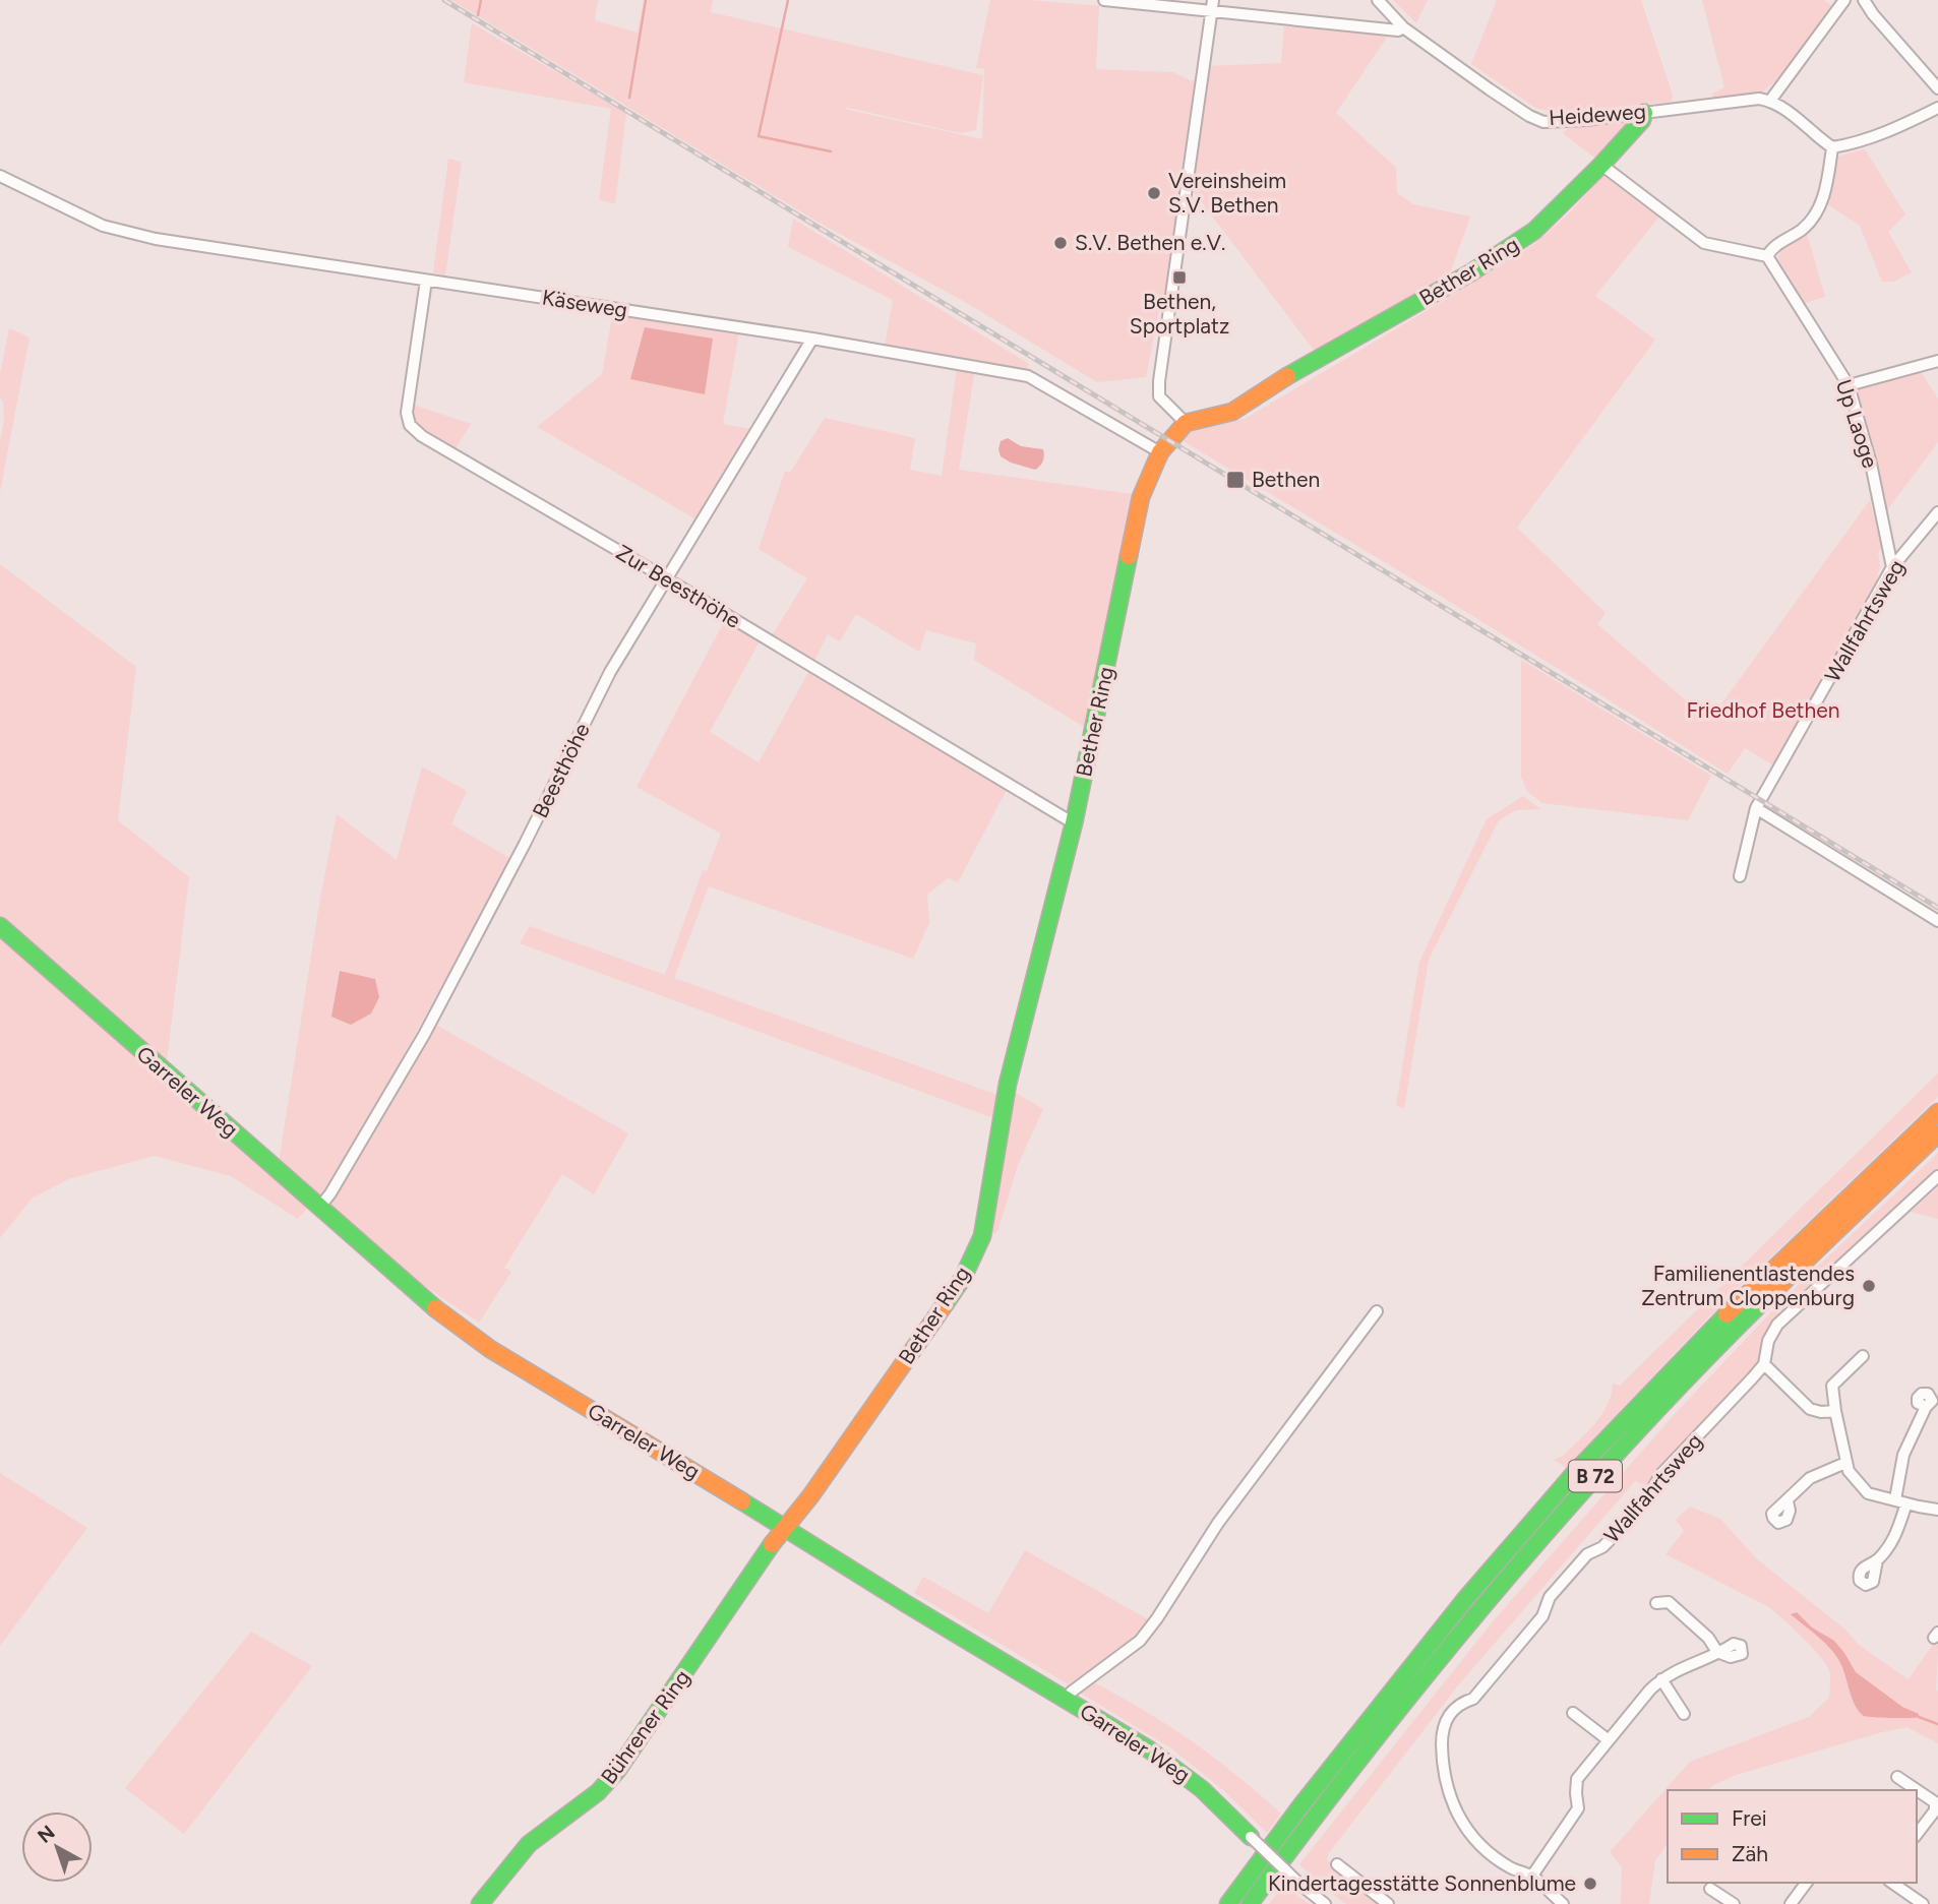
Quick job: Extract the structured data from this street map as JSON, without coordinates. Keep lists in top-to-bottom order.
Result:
{
  "streets": {
    "main road": [
      "Bether Ring",
      "Garreler Weg",
      "B 72",
      "Bührener Ring"
    ],
    "street": [
      "Heideweg",
      "Käseweg",
      "Up Laoge",
      "Zur Beesthöhe",
      "Wallfahrtsweg",
      "Beesthöhe"
    ]
  },
  "crossings": [
    ["Heideweg", "Bether Ring"],
    ["Bether Ring", "Käseweg"],
    ["Bether Ring", "Zur Beesthöhe"],
    ["Bether Ring", "Garreler Weg"],
    ["Bether Ring", "Bührener Ring"],
    ["Käseweg", "Zur Beesthöhe"],
    ["Käseweg", "Beesthöhe"],
    ["Up Laoge", "Wallfahrtsweg"],
    ["Zur Beesthöhe", "Beesthöhe"],
    ["Beesthöhe", "Garreler Weg"],
    ["Garreler Weg", "Bührener Ring"]
  ],
  "parks": ["Friedhof Bethen"],
  "places": {
    "other": [
      "Vereinsheim S.V. Bethen",
      "S.V. Bethen e.V.",
      "Familienentlastendes Zentrum Cloppenburg",
      "Kindertagesstätte Sonnenblume"
    ],
    "transit": ["Bethen, Sportplatz", "Bethen"]
  },
  "legend": ["Frei", "Zäh"],
  "north": "top left"
}
